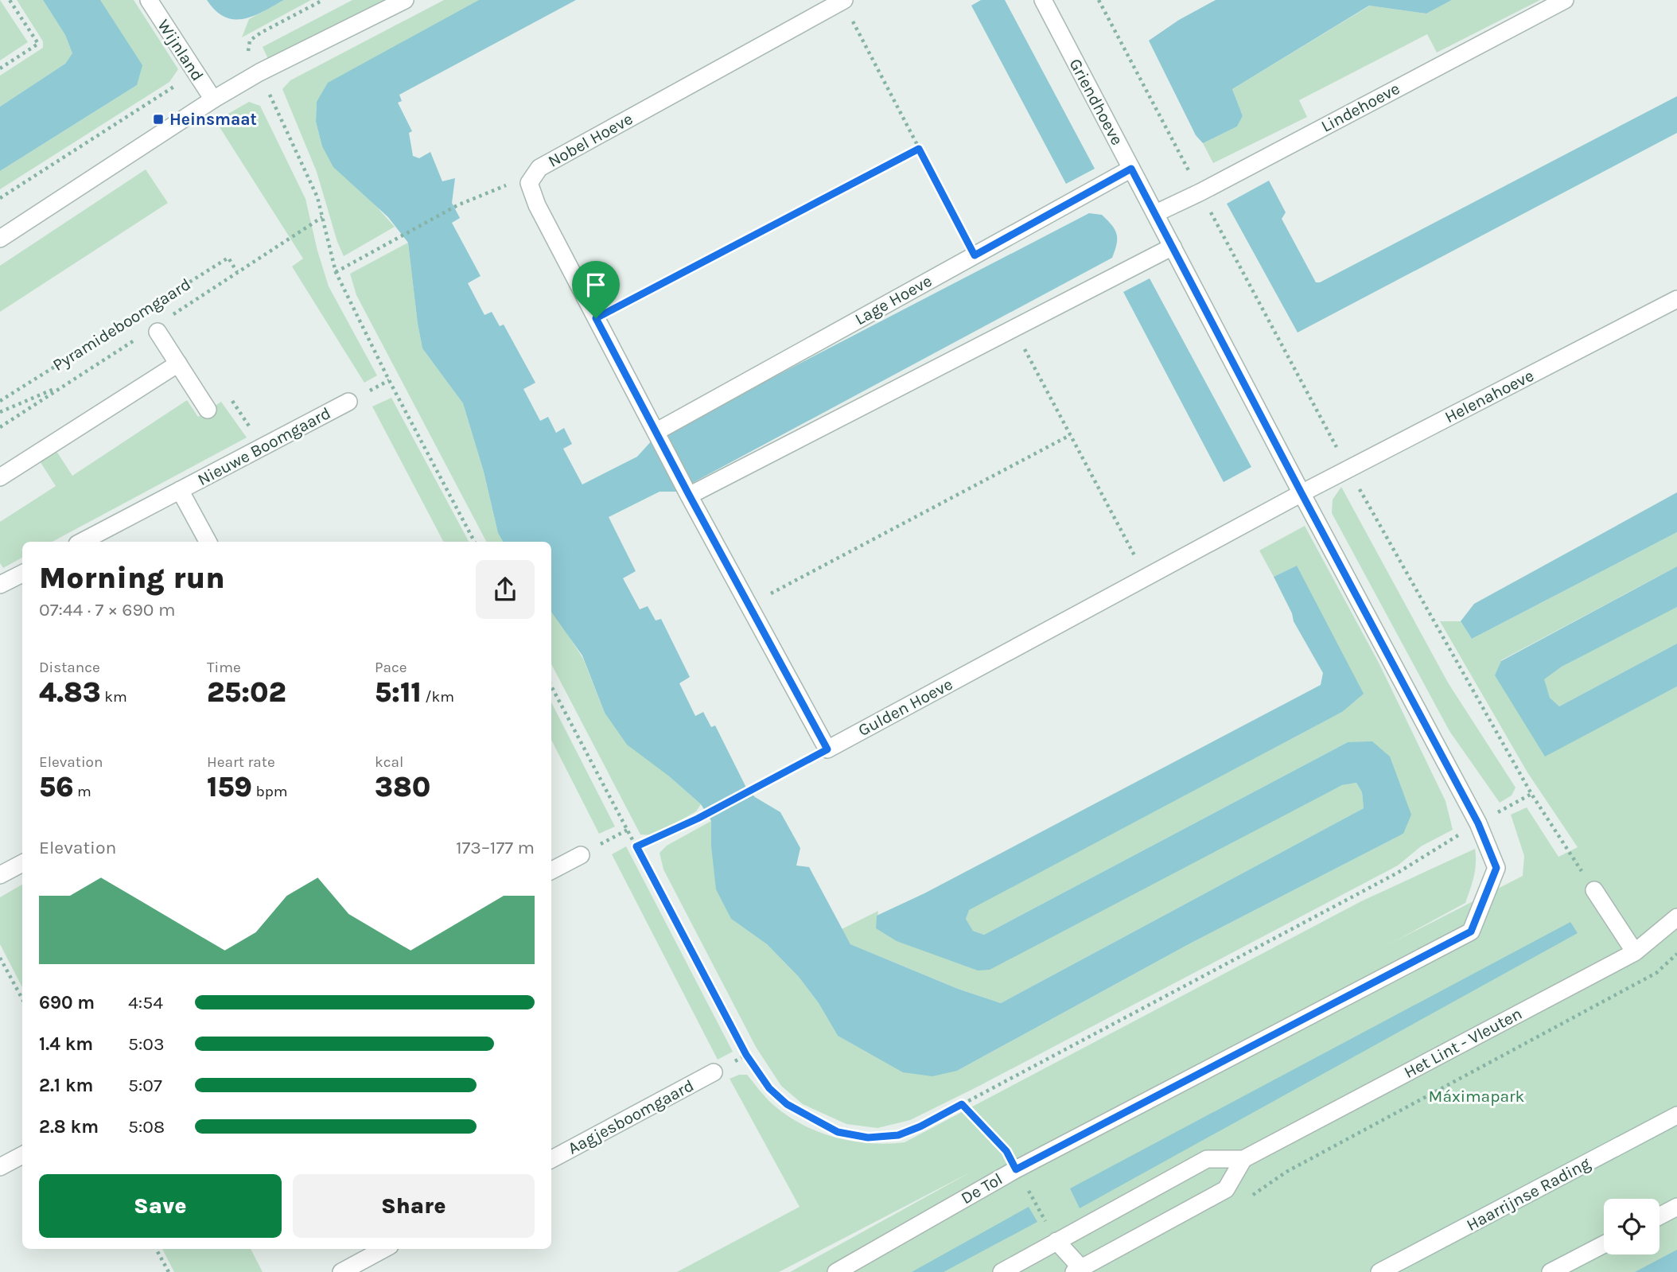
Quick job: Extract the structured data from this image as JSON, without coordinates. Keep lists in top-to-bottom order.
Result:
{
  "streets": {
    "street": [
      "Wijnland",
      "Griendhoeve",
      "Lindehoeve",
      "Nobel Hoeve",
      "Lage Hoeve",
      "Helenahoeve",
      "Nieuwe Boomgaard",
      "Gulden Hoeve",
      "Het Lint - Vleuten",
      "Aagjesboomgaard",
      "De Tol",
      "Haarrijnse Rading"
    ],
    "path": ["Pyramideboomgaard"]
  },
  "crossings": [
    ["Griendhoeve", "Lindehoeve"],
    ["Griendhoeve", "Lage Hoeve"],
    ["Griendhoeve", "Helenahoeve"],
    ["Griendhoeve", "Gulden Hoeve"],
    ["Griendhoeve", "De Tol"],
    ["Helenahoeve", "Gulden Hoeve"]
  ],
  "parks": ["Máximapark"],
  "places": {
    "transit": ["Heinsmaat"]
  },
  "page": {
    "heading": ["Morning run", "07:44 · 7 × 690 m"],
    "stats": [
      ["Distance", "4.83 km"],
      ["Time", "25:02"],
      ["Pace", "5:11 /km"],
      ["Elevation", "56 m"],
      ["Heart rate", "159 bpm"],
      ["kcal", "380"]
    ],
    "chart": ["Elevation", "173–177 m"],
    "list": [
      {
        "name": "690 m",
        "note": "4:54"
      },
      {
        "name": "1.4 km",
        "note": "5:03"
      },
      {
        "name": "2.1 km",
        "note": "5:07"
      },
      {
        "name": "2.8 km",
        "note": "5:08"
      }
    ],
    "buttons": ["Save", "Share"]
  }
}
